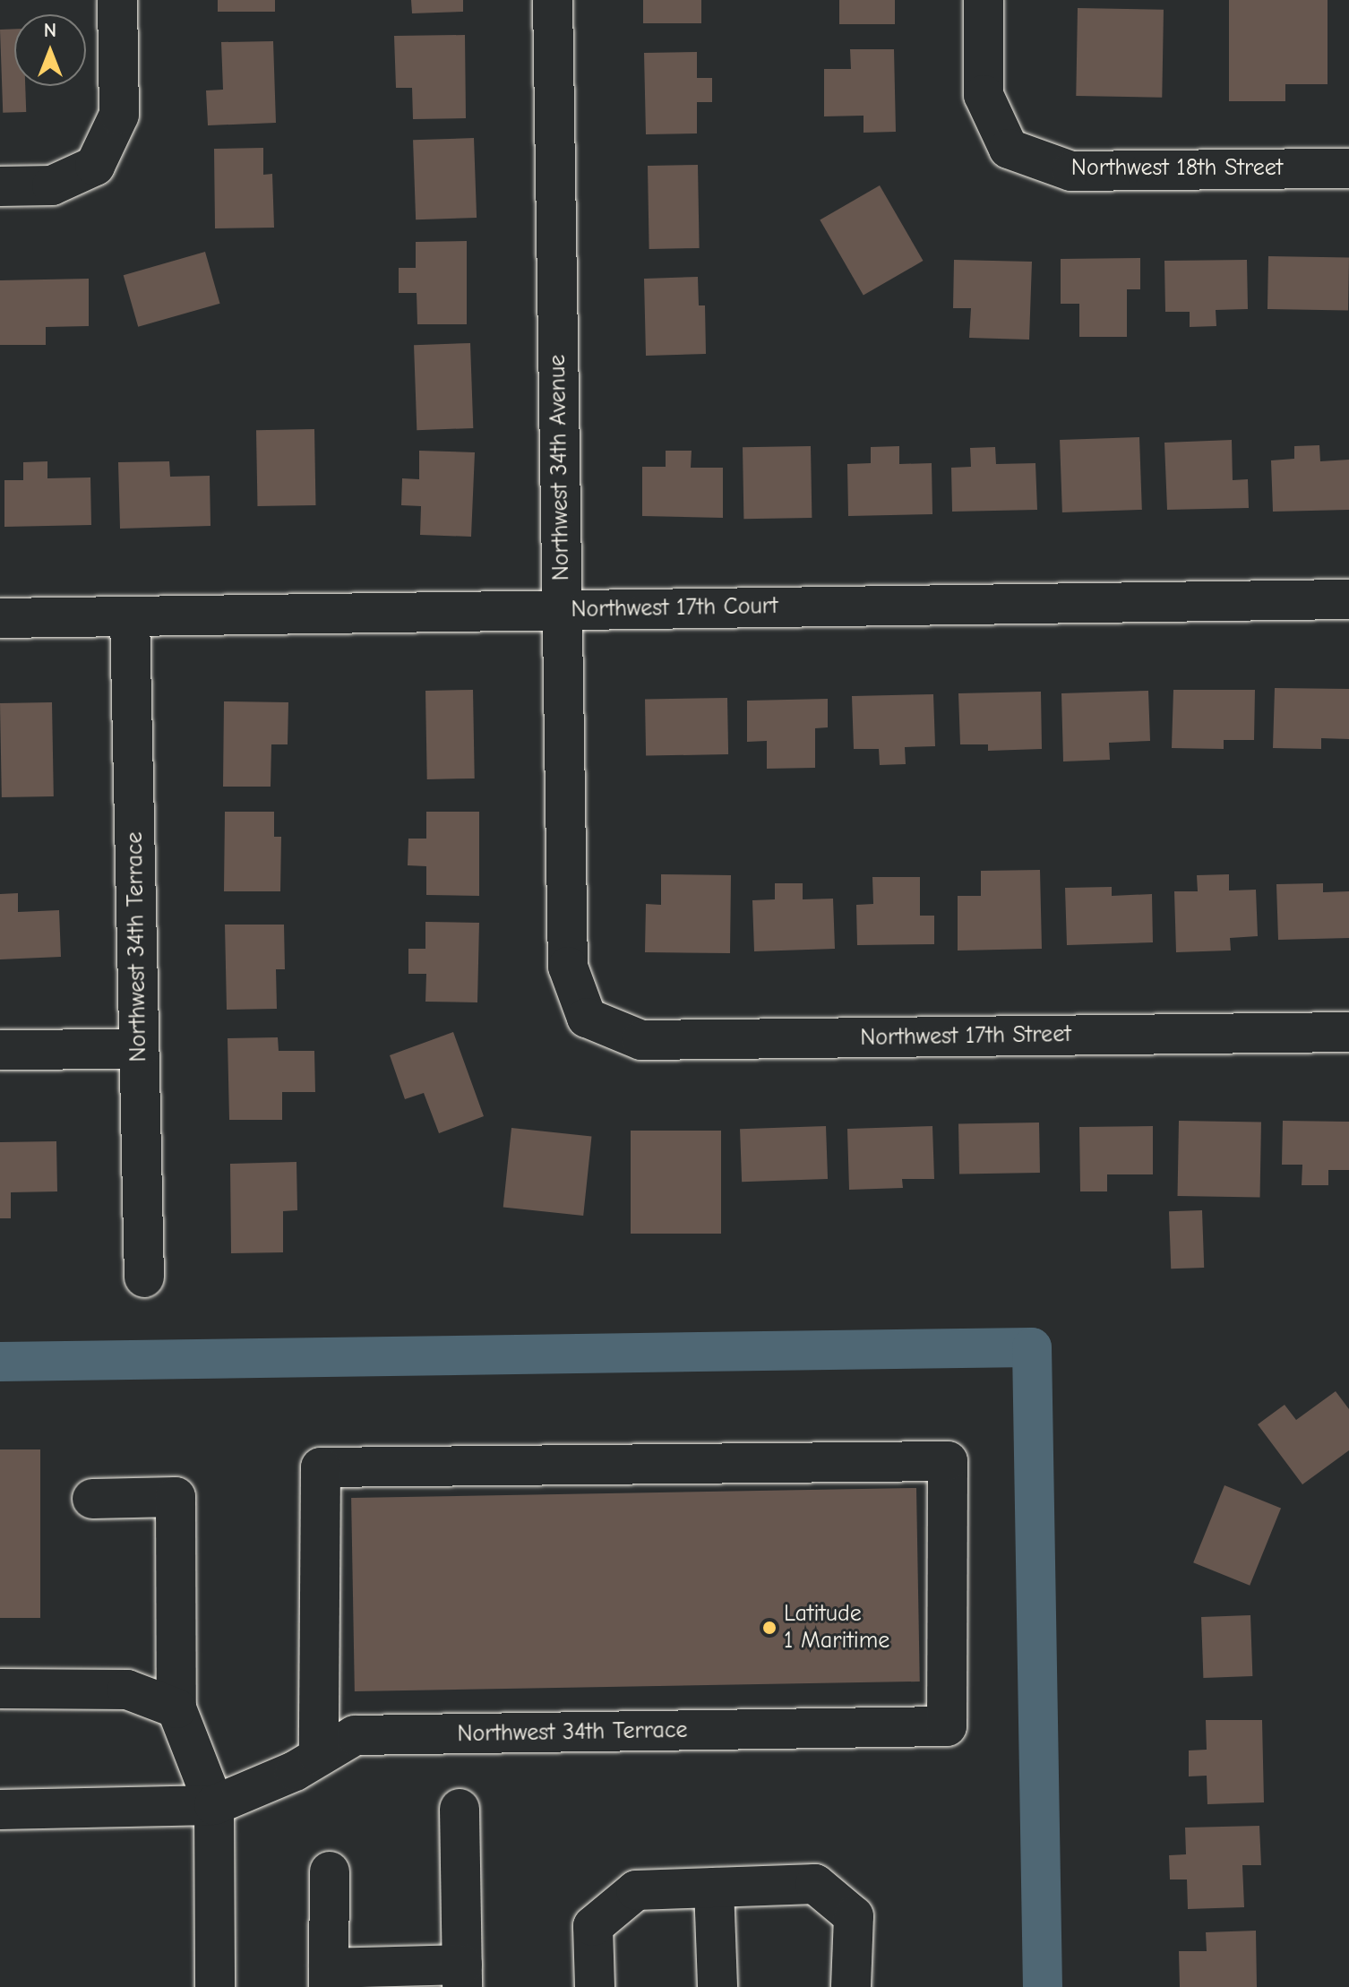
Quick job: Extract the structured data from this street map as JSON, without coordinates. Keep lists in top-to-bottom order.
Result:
{
  "streets": {
    "street": [
      "Northwest 18th Street",
      "Northwest 34th Avenue",
      "Northwest 17th Court",
      "Northwest 34th Terrace",
      "Northwest 17th Street"
    ]
  },
  "crossings": [
    ["Northwest 34th Avenue", "Northwest 17th Court"],
    ["Northwest 34th Avenue", "Northwest 17th Street"],
    ["Northwest 17th Court", "Northwest 34th Terrace"]
  ],
  "places": ["Latitude 1 Maritime"],
  "north": "top"
}
